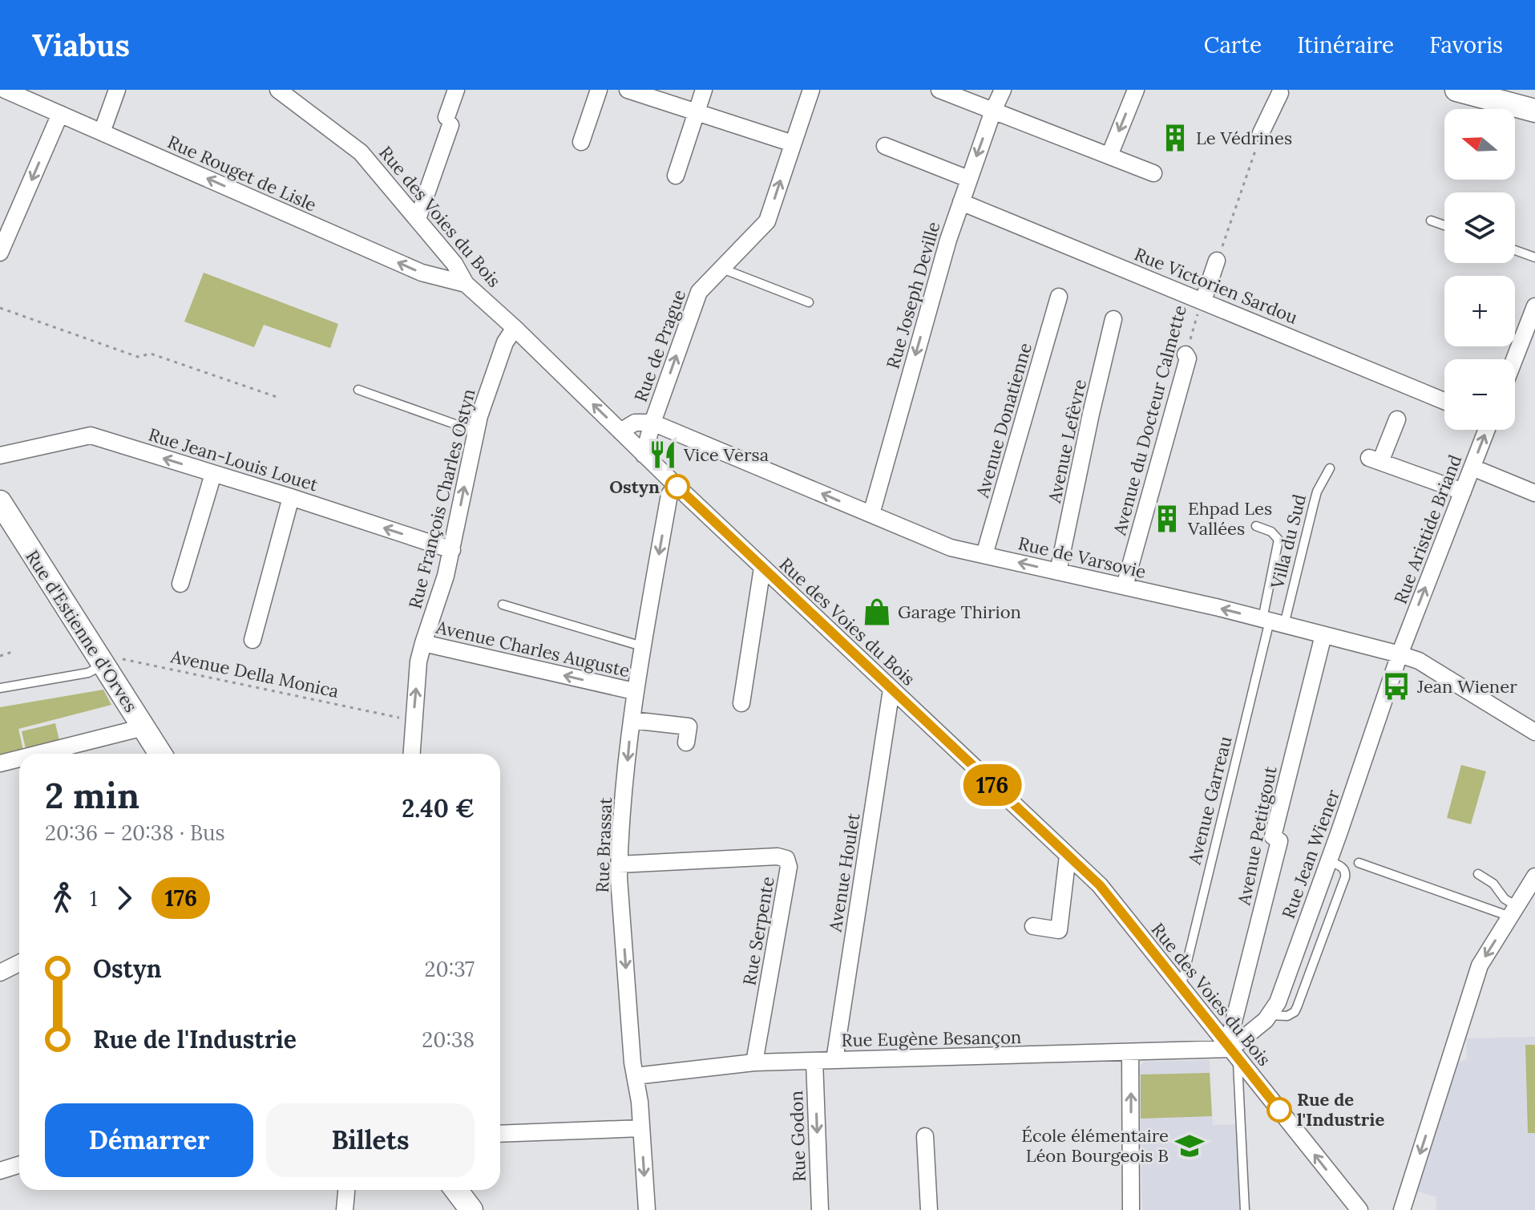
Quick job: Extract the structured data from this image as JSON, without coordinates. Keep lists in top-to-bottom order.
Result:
{
  "streets": {
    "street": [
      "Rue Rouget de Lisle",
      "Rue des Voies du Bois",
      "Rue Victorien Sardou",
      "Rue Joseph Deville",
      "Rue de Prague",
      "Avenue Donatienne",
      "Avenue du Docteur Calmette",
      "Avenue Lefèvre",
      "Rue Jean-Louis Louet",
      "Rue François Charles Ostyn",
      "Rue Aristide Briand",
      "Rue de Varsovie",
      "Rue d'Estienne d'Orves",
      "Avenue Charles Auguste",
      "Avenue Petitgout",
      "Rue Brassat",
      "Rue Jean Wiener",
      "Avenue Houlet",
      "Rue Serpente",
      "Rue Eugène Besançon",
      "Rue Godon"
    ],
    "lane": ["Villa du Sud", "Avenue Garreau"],
    "path": ["Avenue Della Monica"]
  },
  "crossings": [
    ["Rue Rouget de Lisle", "Rue des Voies du Bois"],
    ["Rue des Voies du Bois", "Rue de Prague"],
    ["Rue des Voies du Bois", "Rue François Charles Ostyn"],
    ["Rue des Voies du Bois", "Avenue Garreau"],
    ["Rue des Voies du Bois", "Avenue Petitgout"],
    ["Rue des Voies du Bois", "Rue Brassat"],
    ["Rue des Voies du Bois", "Rue Jean Wiener"],
    ["Rue des Voies du Bois", "Avenue Houlet"],
    ["Rue des Voies du Bois", "Rue Eugène Besançon"],
    ["Rue Victorien Sardou", "Rue Joseph Deville"],
    ["Rue Victorien Sardou", "Avenue du Docteur Calmette"],
    ["Rue Joseph Deville", "Rue de Varsovie"],
    ["Rue de Prague", "Rue de Varsovie"],
    ["Avenue Donatienne", "Rue de Varsovie"],
    ["Avenue du Docteur Calmette", "Rue de Varsovie"],
    ["Avenue Lefèvre", "Rue de Varsovie"],
    ["Rue Jean-Louis Louet", "Rue François Charles Ostyn"],
    ["Rue François Charles Ostyn", "Avenue Charles Auguste"],
    ["Rue François Charles Ostyn", "Avenue Della Monica"],
    ["Rue Aristide Briand", "Rue de Varsovie"],
    ["Rue Aristide Briand", "Rue Jean Wiener"],
    ["Villa du Sud", "Rue de Varsovie"],
    ["Villa du Sud", "Avenue Garreau"],
    ["Rue de Varsovie", "Avenue Garreau"],
    ["Rue de Varsovie", "Avenue Petitgout"],
    ["Rue de Varsovie", "Rue Jean Wiener"],
    ["Rue d'Estienne d'Orves", "Avenue Della Monica"],
    ["Avenue Charles Auguste", "Rue Brassat"],
    ["Avenue Petitgout", "Rue Jean Wiener"],
    ["Avenue Petitgout", "Rue Eugène Besançon"],
    ["Rue Brassat", "Rue Serpente"],
    ["Rue Brassat", "Rue Eugène Besançon"],
    ["Rue Jean Wiener", "Rue Eugène Besançon"],
    ["Avenue Houlet", "Rue Eugène Besançon"],
    ["Rue Serpente", "Rue Eugène Besançon"],
    ["Rue Eugène Besançon", "Rue Godon"]
  ],
  "one_way": [
    "Rue Rouget de Lisle",
    "Rue Joseph Deville",
    "Rue de Prague",
    "Rue Jean-Louis Louet",
    "Rue François Charles Ostyn",
    "Rue Aristide Briand",
    "Rue de Varsovie",
    "Avenue Charles Auguste",
    "Rue Brassat"
  ],
  "places": {
    "building": ["Le Védrines", "Ehpad Les Vallées"],
    "restaurant": ["Vice Versa"],
    "other": ["Ostyn", "Rue de l'Industrie"],
    "shop": ["Garage Thirion"],
    "bus stop": ["Jean Wiener"],
    "school or university": ["École élémentaire Léon Bourgeois B"]
  },
  "lines": ["bus line 176"],
  "north": "left",
  "page": {
    "header": "Viabus",
    "nav": ["Carte", "Itinéraire", "Favoris"],
    "on_map": "176",
    "map_buttons": ["+", "−"],
    "heading": ["2 min", "20:36 – 20:38 · Bus", "2.40 €"],
    "legs": ["1", "176"],
    "list": [
      {
        "name": "Ostyn",
        "value": "20:37"
      },
      {
        "name": "Rue de l'Industrie",
        "value": "20:38"
      }
    ],
    "buttons": ["Démarrer", "Billets"]
  }
}
